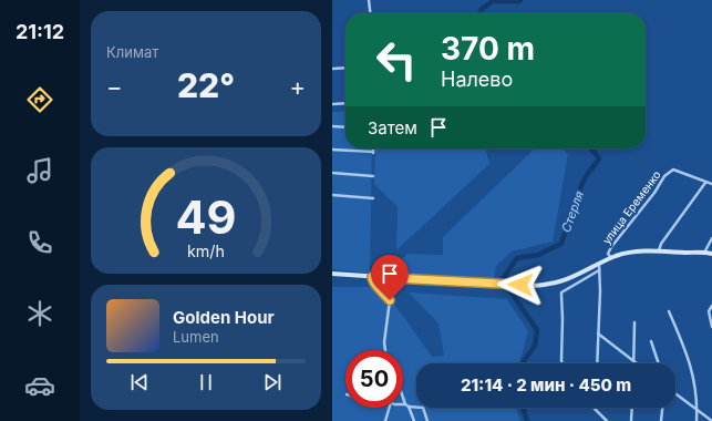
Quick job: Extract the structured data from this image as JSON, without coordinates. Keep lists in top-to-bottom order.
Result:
{
  "streets": {
    "street": ["улица Еременко"]
  },
  "water": ["Стерля"],
  "page": {
    "tabs": "21:12",
    "tile": "Климат",
    "turn": ["370 m", "Налево"],
    "heat": ["−", "22°", "+"],
    "then": "Затем",
    "song": ["Golden Hour", "Lumen"],
    "limit": "50",
    "trip": "21:14 · 2 мин · 450 m",
    "gauge": ["49", "km/h"]
  }
}
